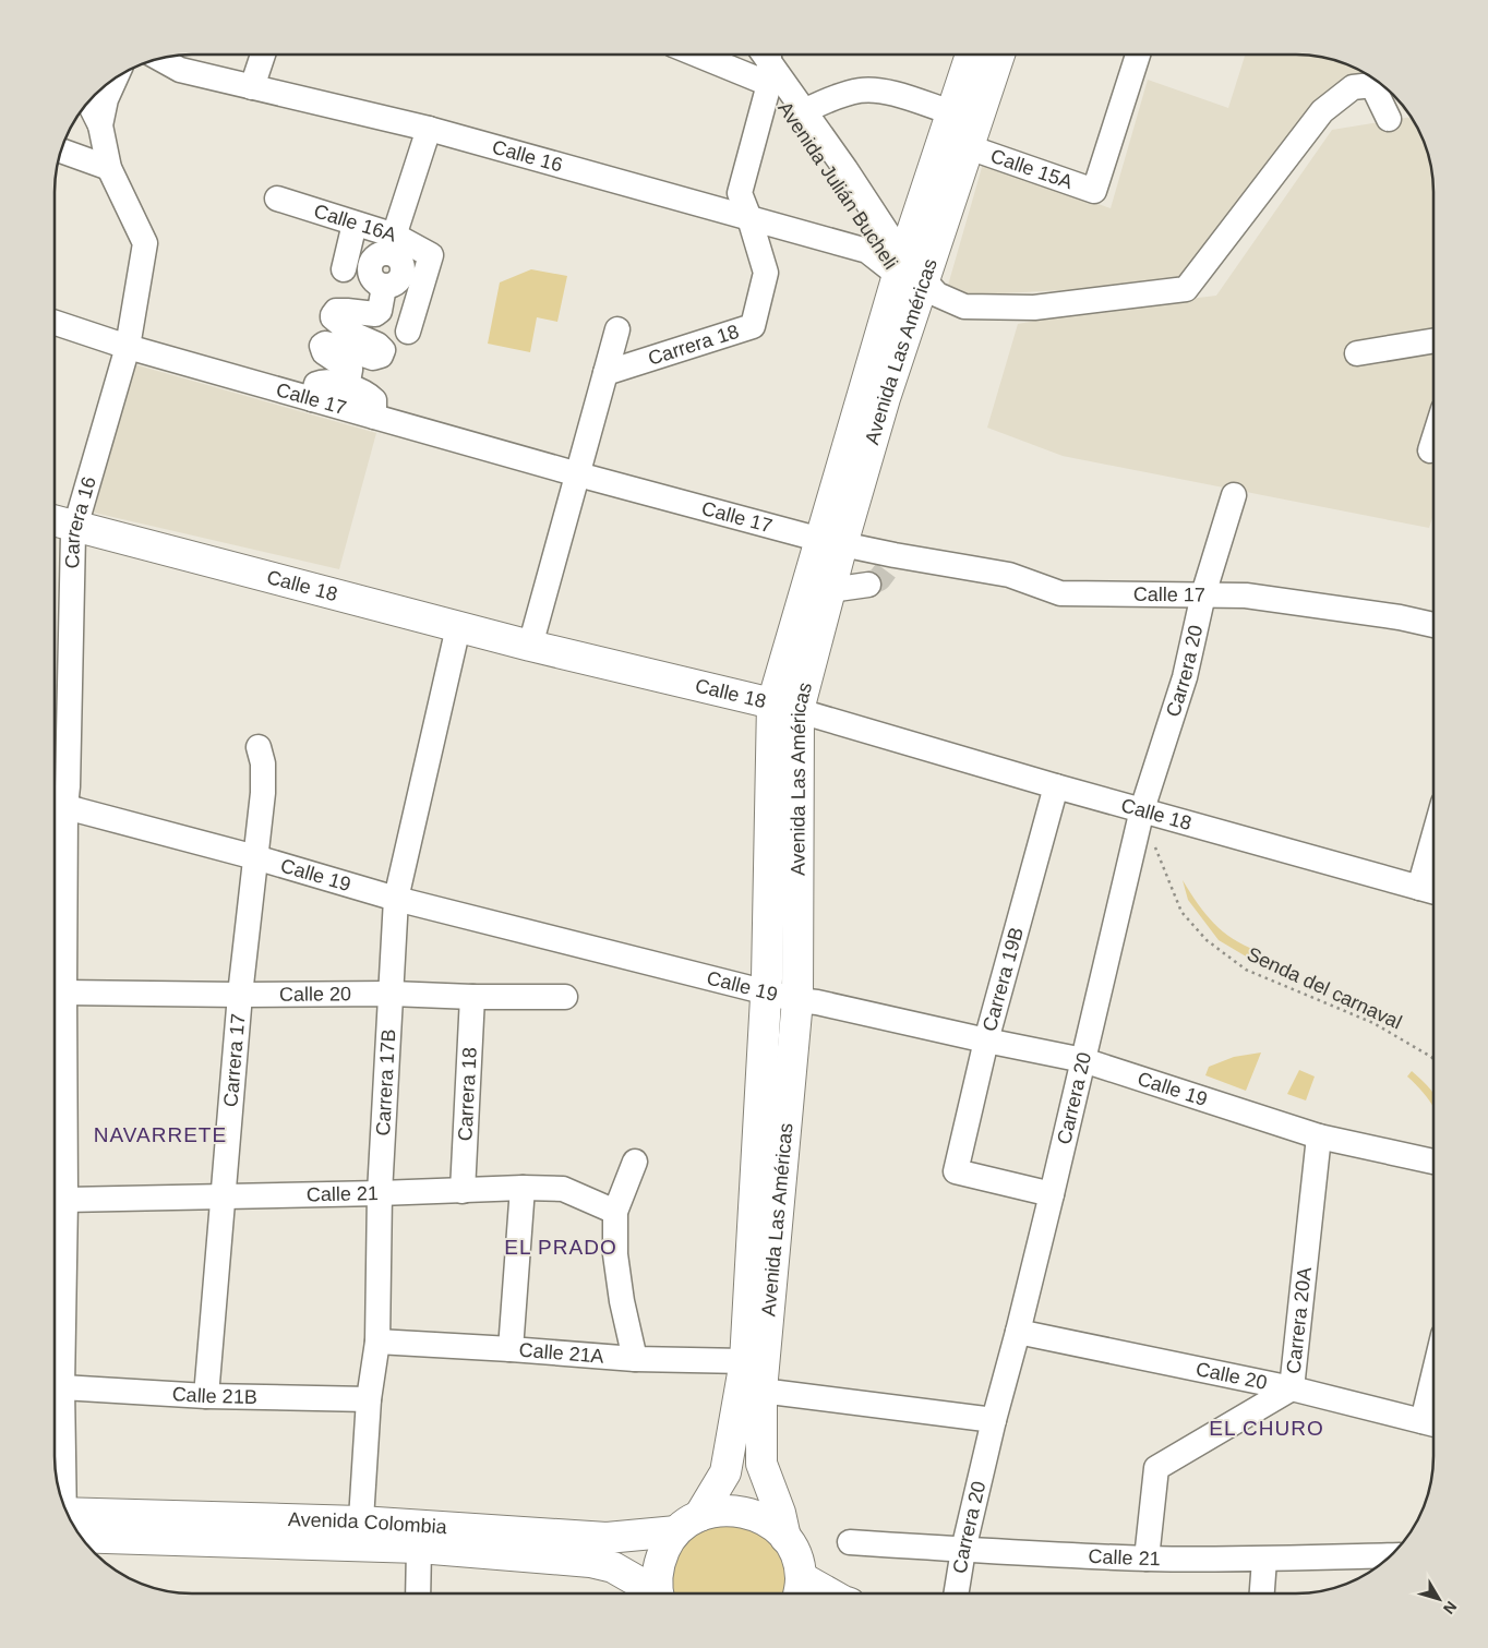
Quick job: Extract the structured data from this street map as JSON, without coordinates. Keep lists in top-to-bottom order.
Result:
{
  "streets": {
    "main road": ["Avenida Las Américas", "Calle 18", "Avenida Colombia"],
    "street": [
      "Calle 16",
      "Calle 15A",
      "Avenida Julián Bucheli",
      "Calle 16A",
      "Carrera 18",
      "Calle 17",
      "Carrera 16",
      "Carrera 20",
      "Calle 19",
      "Carrera 19B",
      "Calle 20",
      "Carrera 17",
      "Carrera 17B",
      "Calle 21",
      "Carrera 20A",
      "Calle 21A",
      "Calle 21B"
    ],
    "path": ["Senda del carnaval"]
  },
  "crossings": [
    ["Calle 16", "Avenida Julián Bucheli"],
    ["Calle 16", "Carrera 18"],
    ["Calle 16", "Avenida Las Américas"],
    ["Calle 15A", "Avenida Las Américas"],
    ["Avenida Julián Bucheli", "Carrera 18"],
    ["Avenida Julián Bucheli", "Avenida Las Américas"],
    ["Carrera 18", "Calle 20"],
    ["Carrera 18", "Calle 21"],
    ["Avenida Las Américas", "Calle 17"],
    ["Avenida Las Américas", "Calle 18"],
    ["Avenida Las Américas", "Calle 19"],
    ["Avenida Las Américas", "Calle 21A"],
    ["Avenida Las Américas", "Avenida Colombia"],
    ["Calle 17", "Carrera 16"],
    ["Calle 17", "Carrera 20"],
    ["Carrera 16", "Calle 18"],
    ["Carrera 16", "Calle 19"],
    ["Carrera 16", "Calle 20"],
    ["Carrera 16", "Calle 21"],
    ["Carrera 16", "Calle 21B"],
    ["Calle 18", "Carrera 20"],
    ["Calle 18", "Carrera 19B"],
    ["Calle 18", "Carrera 17B"],
    ["Carrera 20", "Calle 19"],
    ["Carrera 20", "Carrera 19B"],
    ["Carrera 20", "Calle 20"],
    ["Carrera 20", "Calle 21"],
    ["Calle 19", "Carrera 19B"],
    ["Calle 19", "Carrera 17"],
    ["Calle 19", "Carrera 17B"],
    ["Calle 19", "Carrera 20A"],
    ["Calle 20", "Carrera 17"],
    ["Calle 20", "Carrera 17B"],
    ["Calle 20", "Carrera 20A"],
    ["Carrera 17", "Calle 21"],
    ["Carrera 17", "Calle 21B"],
    ["Carrera 17B", "Calle 21"],
    ["Carrera 17B", "Calle 21A"],
    ["Carrera 17B", "Calle 21B"],
    ["Carrera 17B", "Avenida Colombia"],
    ["Calle 21", "Carrera 20A"]
  ],
  "districts": ["NAVARRETE", "EL PRADO", "EL CHURO"],
  "north": "bottom right"
}
